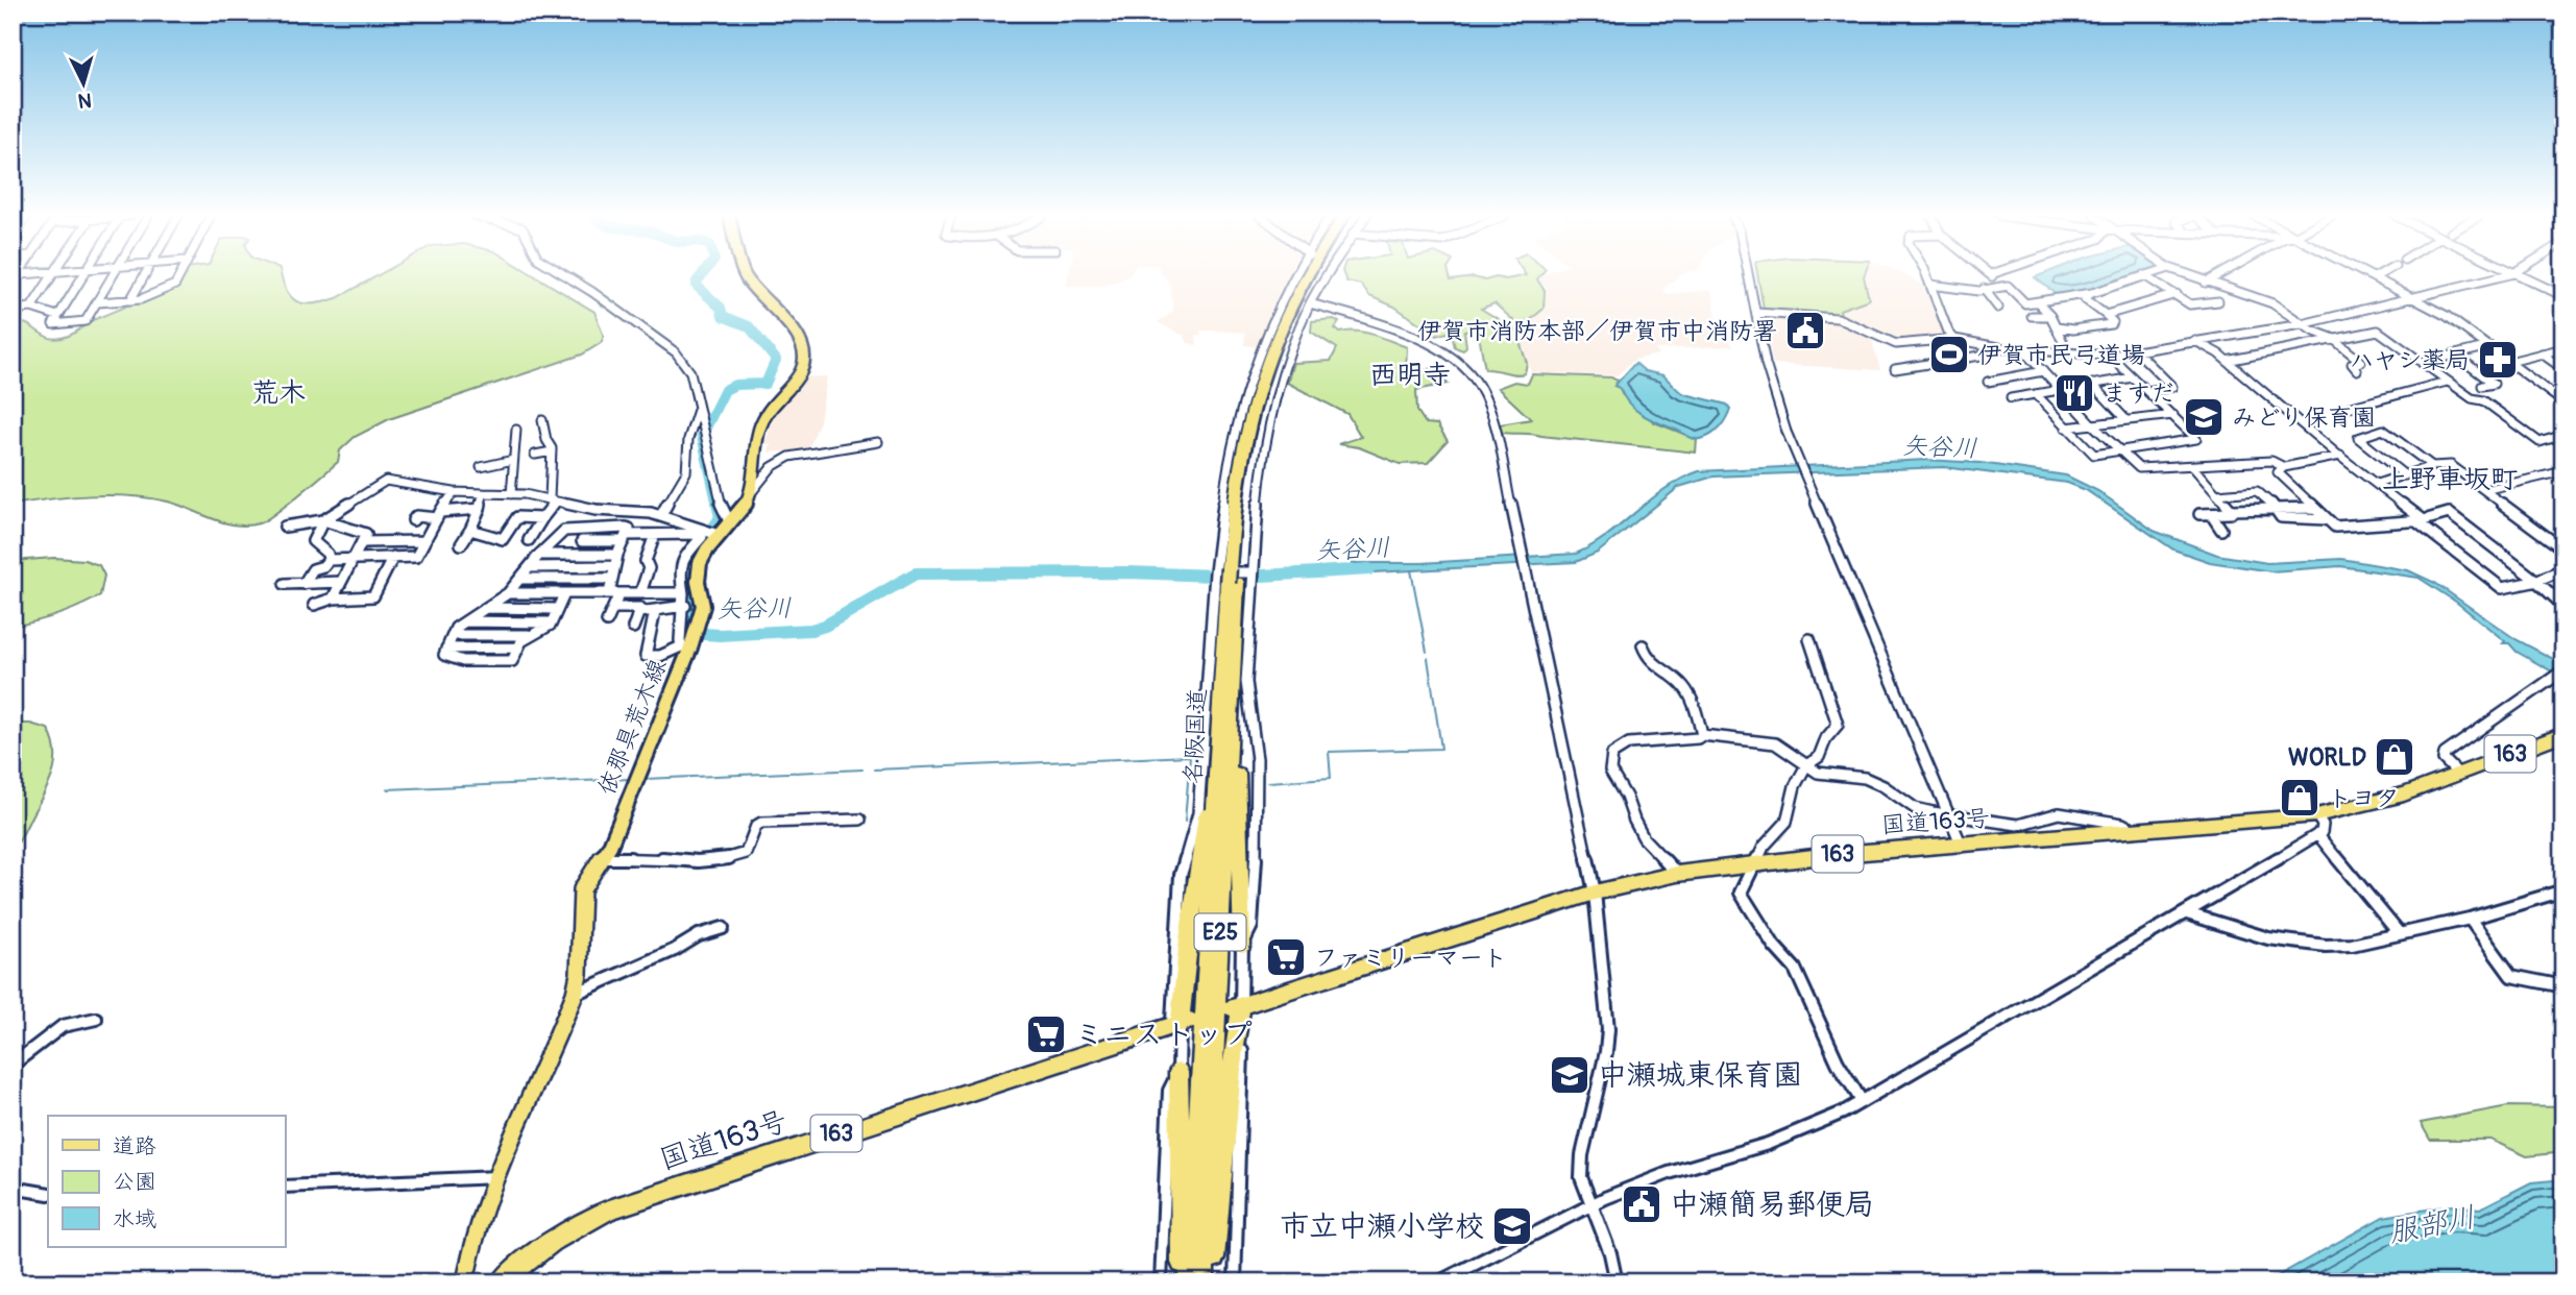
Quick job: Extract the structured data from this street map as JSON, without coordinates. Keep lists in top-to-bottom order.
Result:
{
  "streets": {
    "highway": [
      "名阪国道",
      "163",
      "国道163号",
      "E25"
    ],
    "main road": ["依那具荒木線"]
  },
  "districts": ["西明寺", "荒木", "上野車坂町"],
  "water": ["矢谷川", "服部川"],
  "places": {
    "public building": ["伊賀市消防本部／伊賀市中消防署", "中瀬簡易郵便局"],
    "sports": ["伊賀市民弓道場"],
    "pharmacy": ["ハヤシ薬局"],
    "restaurant": ["ますだ"],
    "school or university": ["みどり保育園", "中瀬城東保育園", "市立中瀬小学校"],
    "shop": ["WORLD", "トヨタ"],
    "supermarket": ["ファミリーマート", "ミニストップ"]
  },
  "legend": ["道路", "公園", "水域"],
  "north": "bottom"
}
